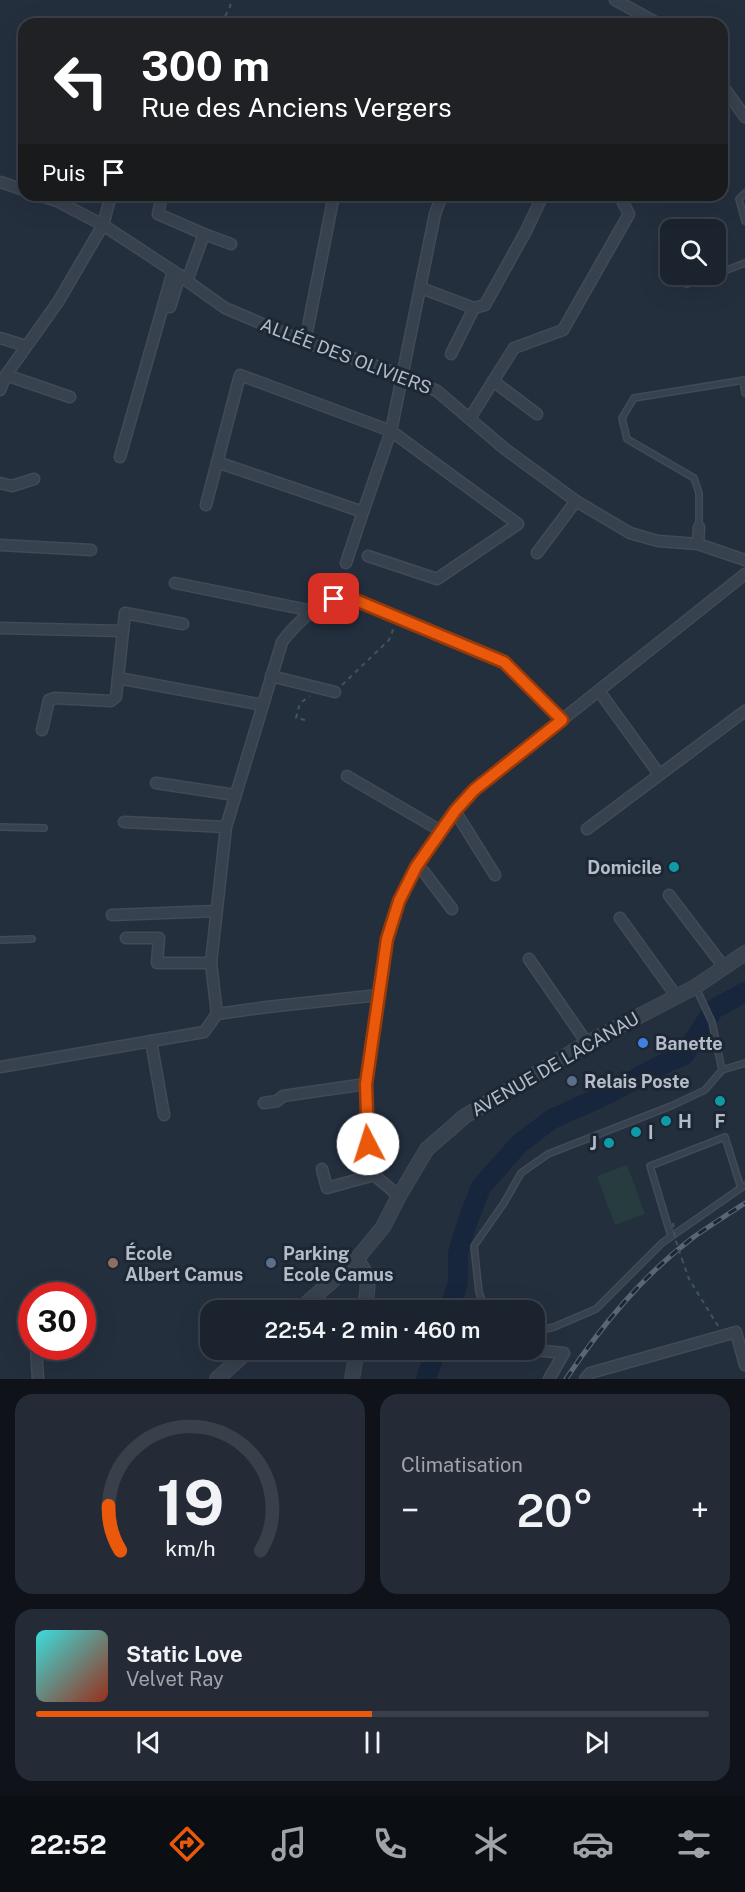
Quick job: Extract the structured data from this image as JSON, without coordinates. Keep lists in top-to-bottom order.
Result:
{
  "streets": {
    "street": ["ALLÉE DES OLIVIERS", "AVENUE DE LACANAU"]
  },
  "places": [
    "Domicile",
    "Banette",
    "Relais Poste",
    "F",
    "H",
    "I",
    "J",
    "École Albert Camus",
    "Parking Ecole Camus"
  ],
  "page": {
    "turn": ["300 m", "Rue des Anciens Vergers"],
    "then": "Puis",
    "limit": "30",
    "trip": "22:54 · 2 min · 460 m",
    "tile": "Climatisation",
    "heat": ["−", "20°", "+"],
    "song": ["Static Love", "Velvet Ray"],
    "tabs": "22:52",
    "gauge": ["19", "km/h"]
  }
}
